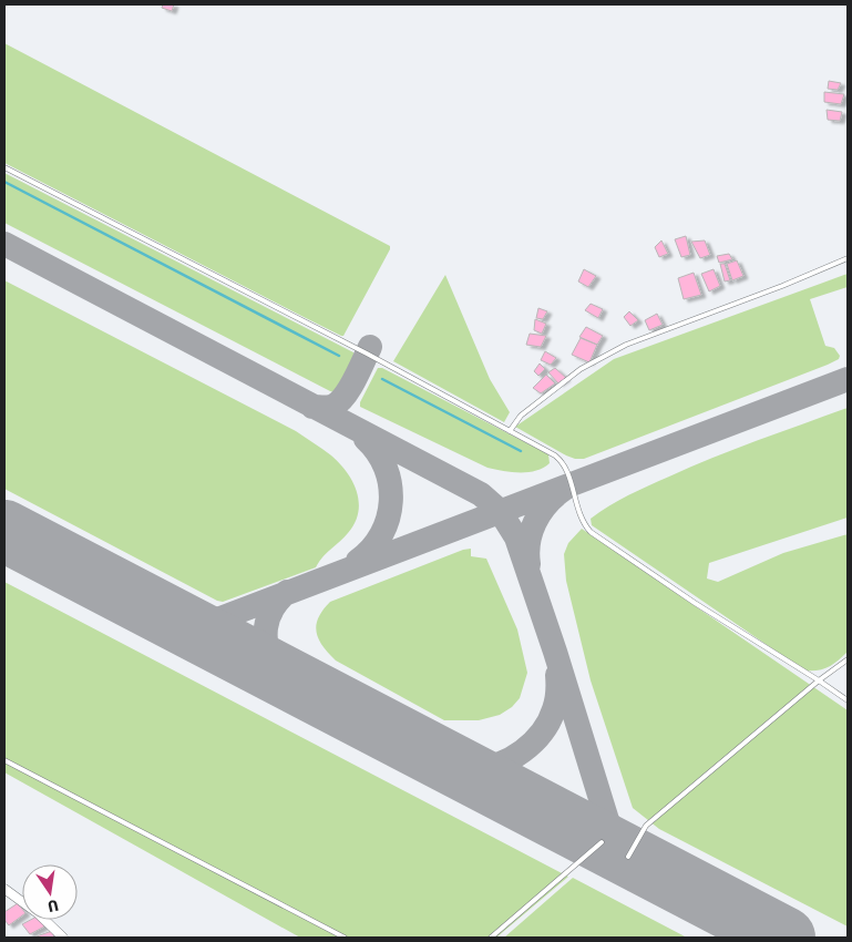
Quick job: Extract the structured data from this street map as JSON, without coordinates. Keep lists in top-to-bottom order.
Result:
{
  "north": "bottom"
}
